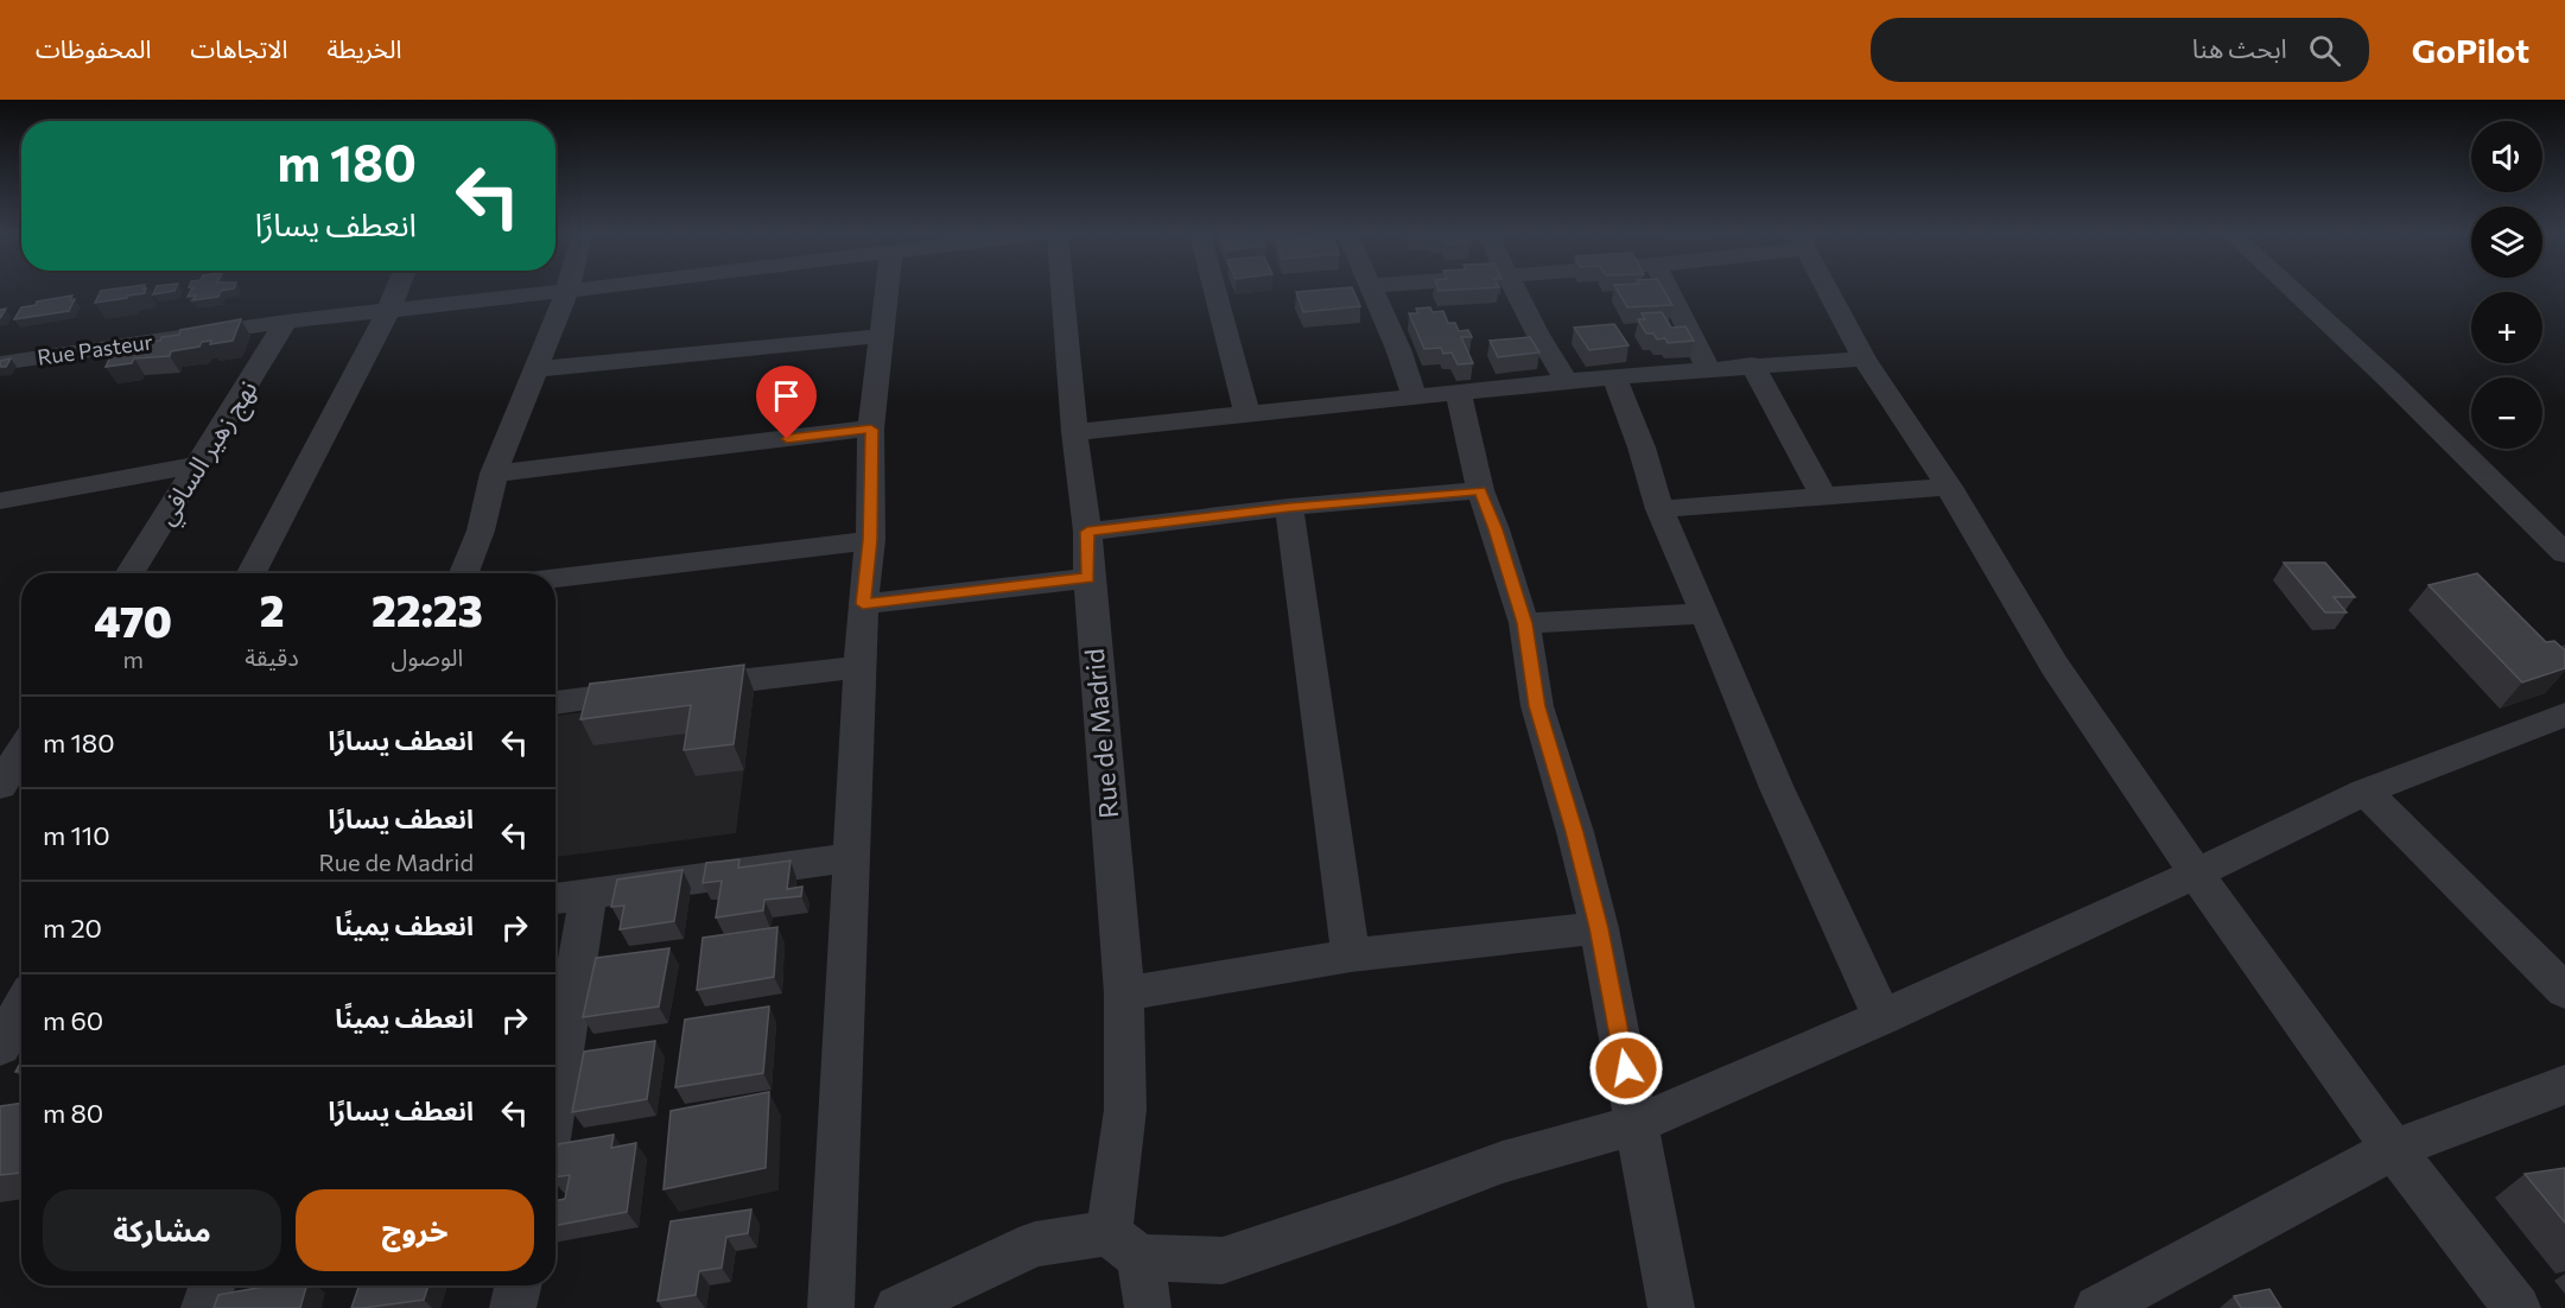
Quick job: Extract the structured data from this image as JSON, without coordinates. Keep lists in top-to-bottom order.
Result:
{
  "streets": {
    "street": ["Rue Pasteur", "نهج زهير السافي", "Rue de Madrid"]
  },
  "crossings": [
    ["Rue Pasteur", "نهج زهير السافي"]
  ],
  "page": {
    "header": "GoPilot",
    "search": "ابحث هنا",
    "nav": ["الخريطة", "الاتجاهات", "المحفوظات"],
    "map_buttons": ["+", "−"],
    "turn": ["180 m", "انعطف يسارًا"],
    "eta": [
      "22:23",
      "الوصول",
      "2",
      "دقيقة",
      "470",
      "m"
    ],
    "list": [
      {
        "name": "انعطف يسارًا",
        "value": "180 m"
      },
      {
        "name": "انعطف يسارًا",
        "note": "Rue de Madrid",
        "value": "110 m"
      },
      {
        "name": "انعطف يمينًا",
        "value": "20 m"
      },
      {
        "name": "انعطف يمينًا",
        "value": "60 m"
      },
      {
        "name": "انعطف يسارًا",
        "value": "80 m"
      }
    ],
    "buttons": ["خروج", "مشاركة"]
  }
}
